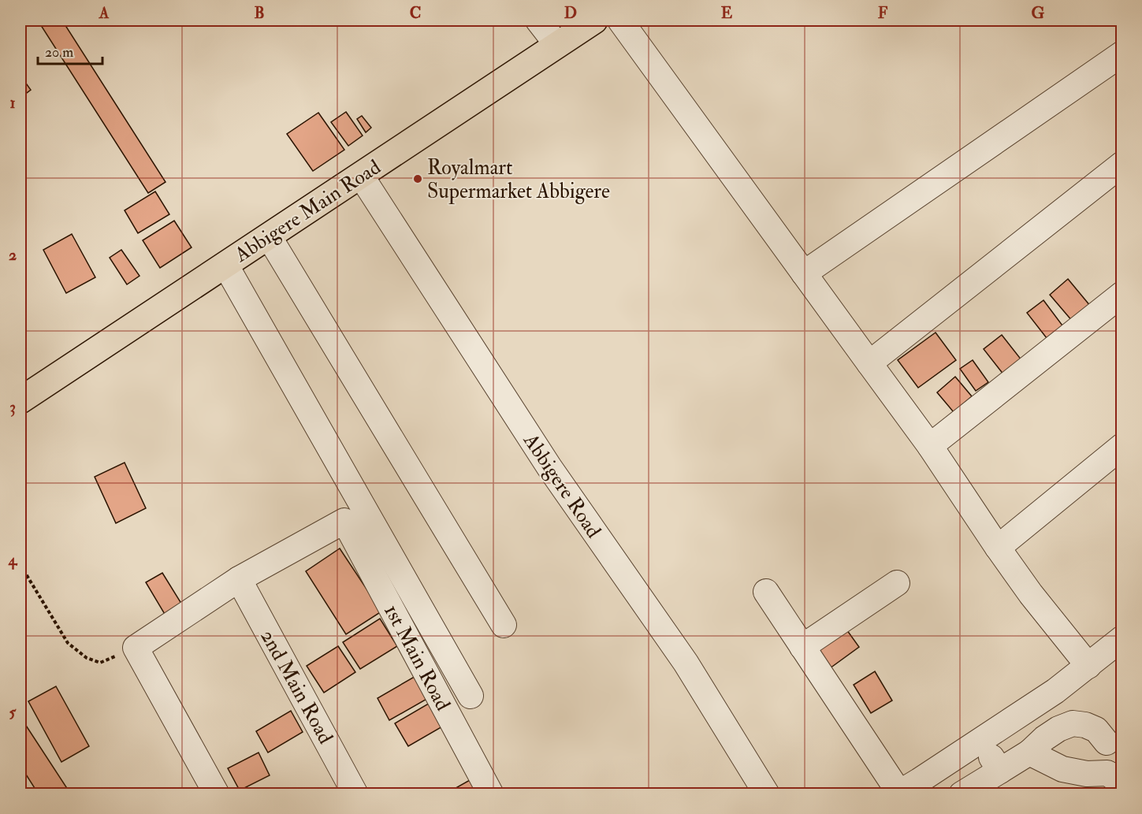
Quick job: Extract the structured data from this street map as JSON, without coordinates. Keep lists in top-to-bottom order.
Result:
{
  "streets": {
    "main road": ["Abbigere Main Road"],
    "street": ["Abbigere Road", "1st Main Road", "2nd Main Road"]
  },
  "crossings": [
    ["Abbigere Main Road", "Abbigere Road"],
    ["1st Main Road", "2nd Main Road"]
  ],
  "places": ["Royalmart Supermarket Abbigere"],
  "scale_bar": "20 m",
  "grid": {
    "columns": [
      "A",
      "B",
      "C",
      "D",
      "E",
      "F",
      "G"
    ],
    "rows": [
      "1",
      "2",
      "3",
      "4",
      "5"
    ]
  }
}
